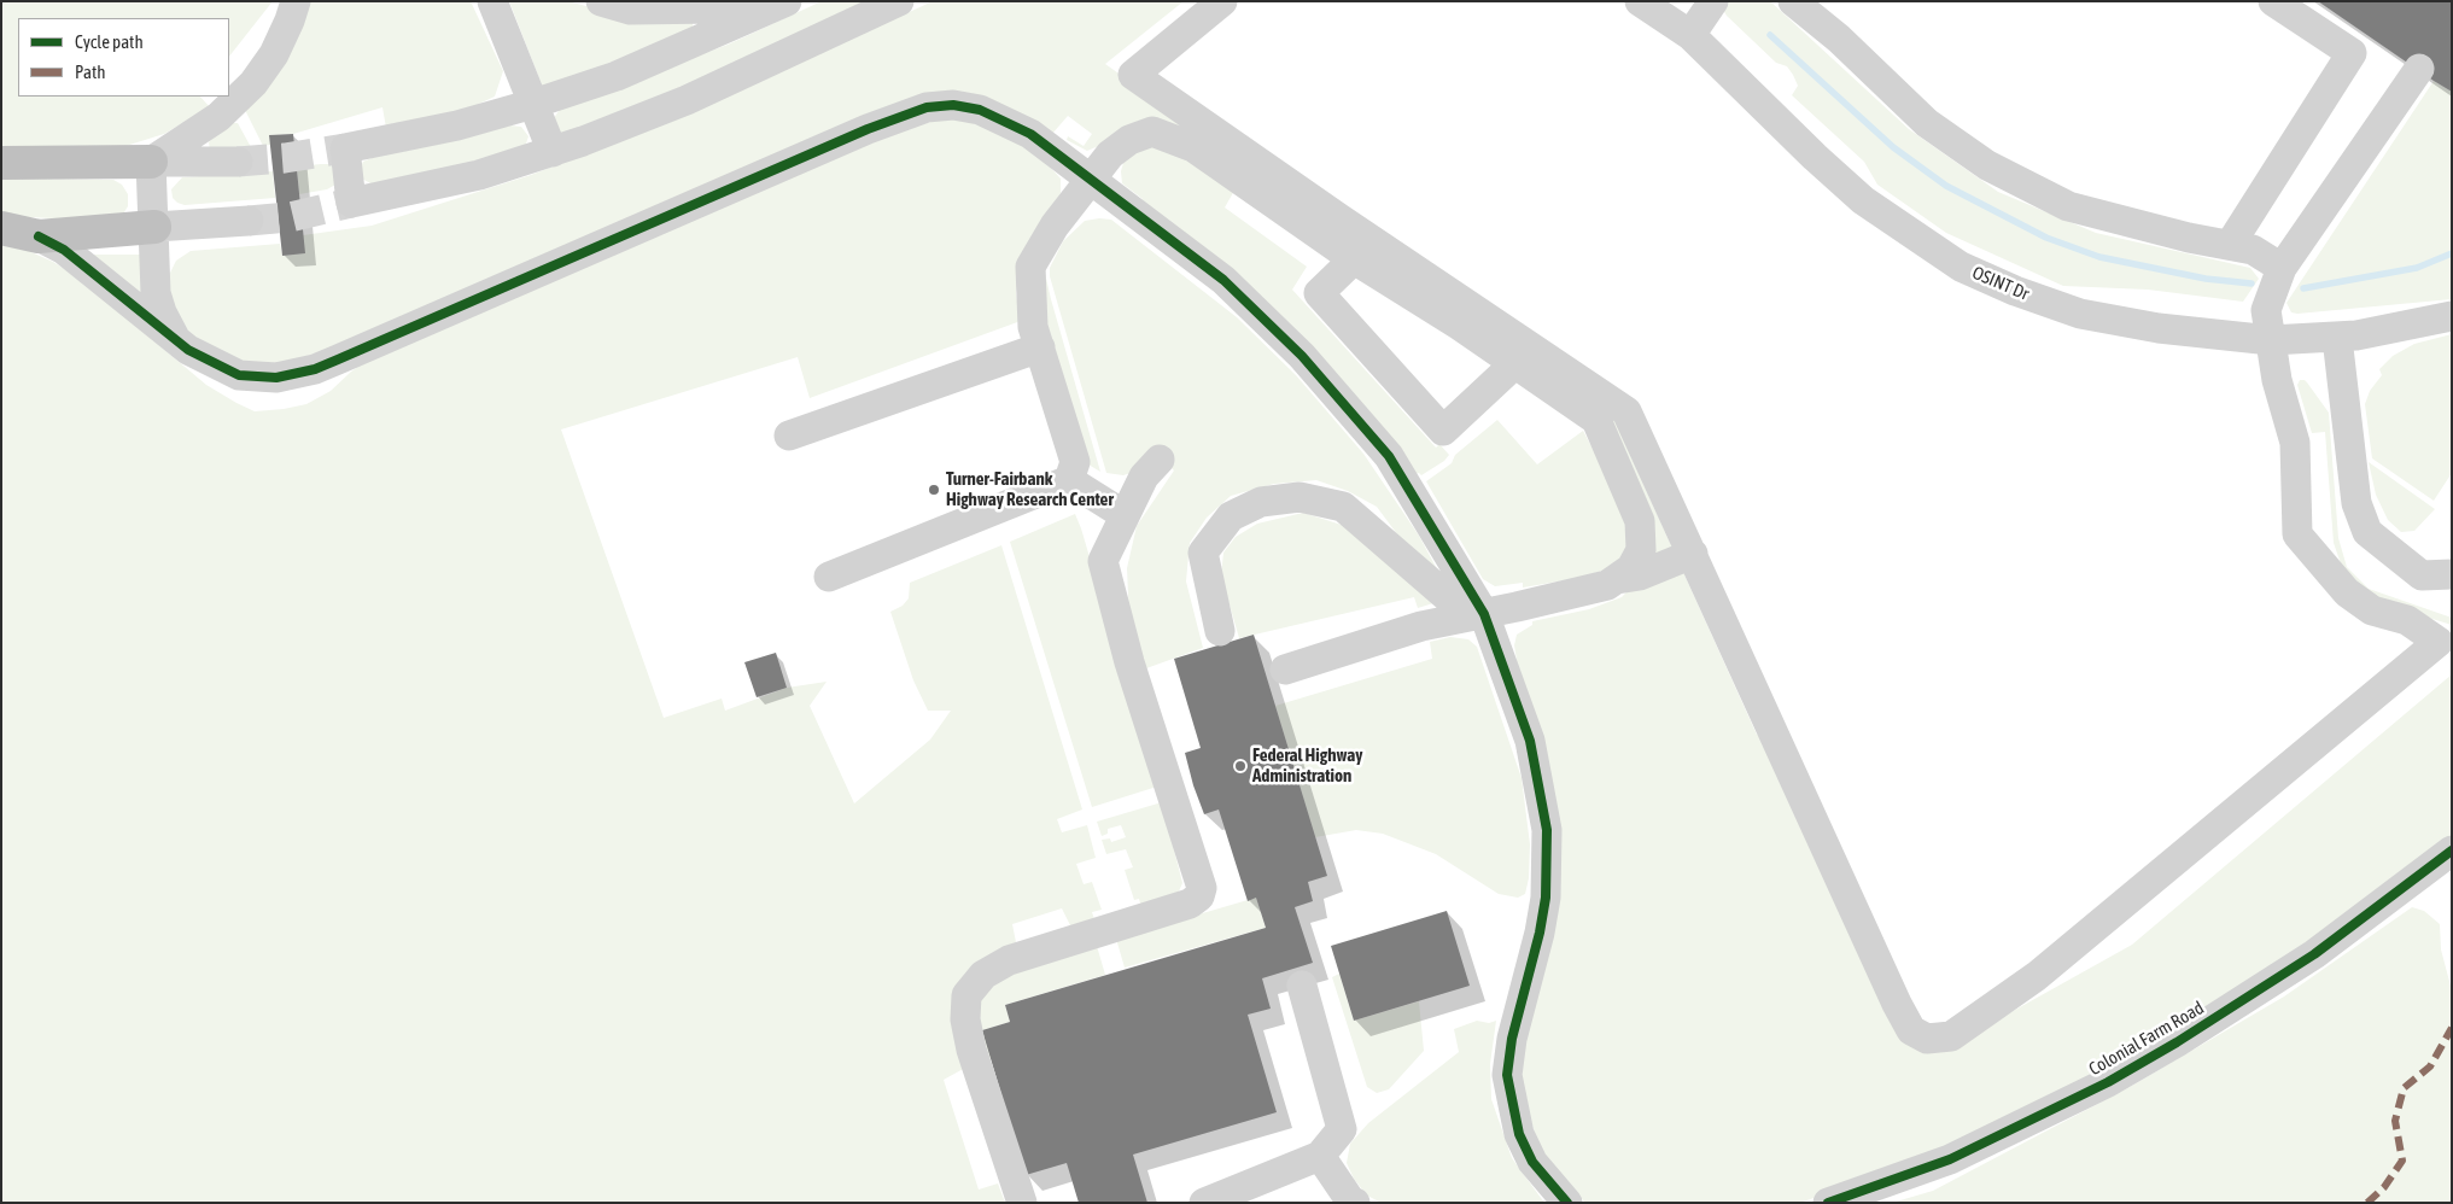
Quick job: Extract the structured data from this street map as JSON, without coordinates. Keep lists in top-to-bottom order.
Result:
{
  "streets": {
    "street": ["OSINT Dr", "Colonial Farm Road"]
  },
  "places": ["Turner-Fairbank Highway Research Center", "Federal Highway Administration"],
  "legend": ["Cycle path", "Path"]
}
